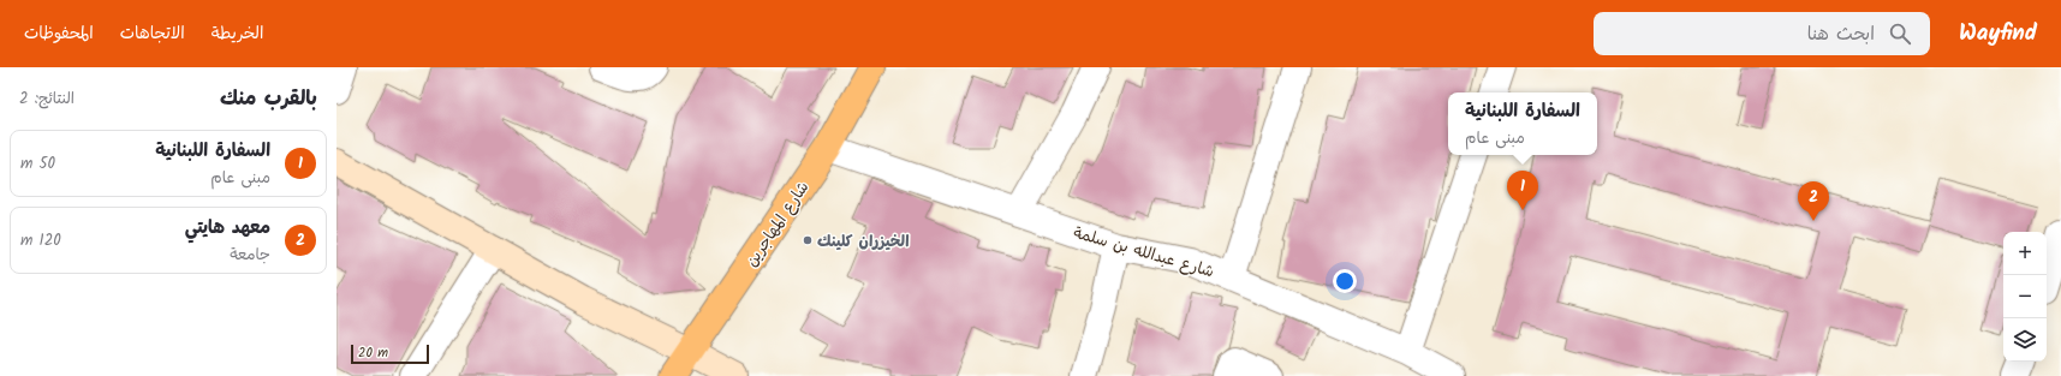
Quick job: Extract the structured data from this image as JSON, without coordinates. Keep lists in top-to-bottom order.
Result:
{
  "streets": {
    "main road": ["شارع المهاجرين"],
    "street": ["شارع عبدالله بن سلمة"]
  },
  "crossings": [
    ["شارع المهاجرين", "شارع عبدالله بن سلمة"]
  ],
  "places": ["الخيزران كلينك"],
  "scale_bar": "20 m",
  "page": {
    "header": "Wayfind",
    "search": "ابحث هنا",
    "nav": ["الخريطة", "الاتجاهات", "المحفوظات"],
    "heading": ["بالقرب منك", "النتائج: 2"],
    "popup": ["السفارة اللبنانية", "مبنى عام"],
    "list": [
      {
        "mark": "1",
        "name": "السفارة اللبنانية",
        "note": "مبنى عام",
        "value": "50 m"
      },
      {
        "mark": "2",
        "name": "معهد هايتي",
        "note": "جامعة",
        "value": "120 m"
      }
    ],
    "pins": ["1", "2"],
    "map_buttons": ["+", "−"],
    "scale": "20 m"
  }
}
